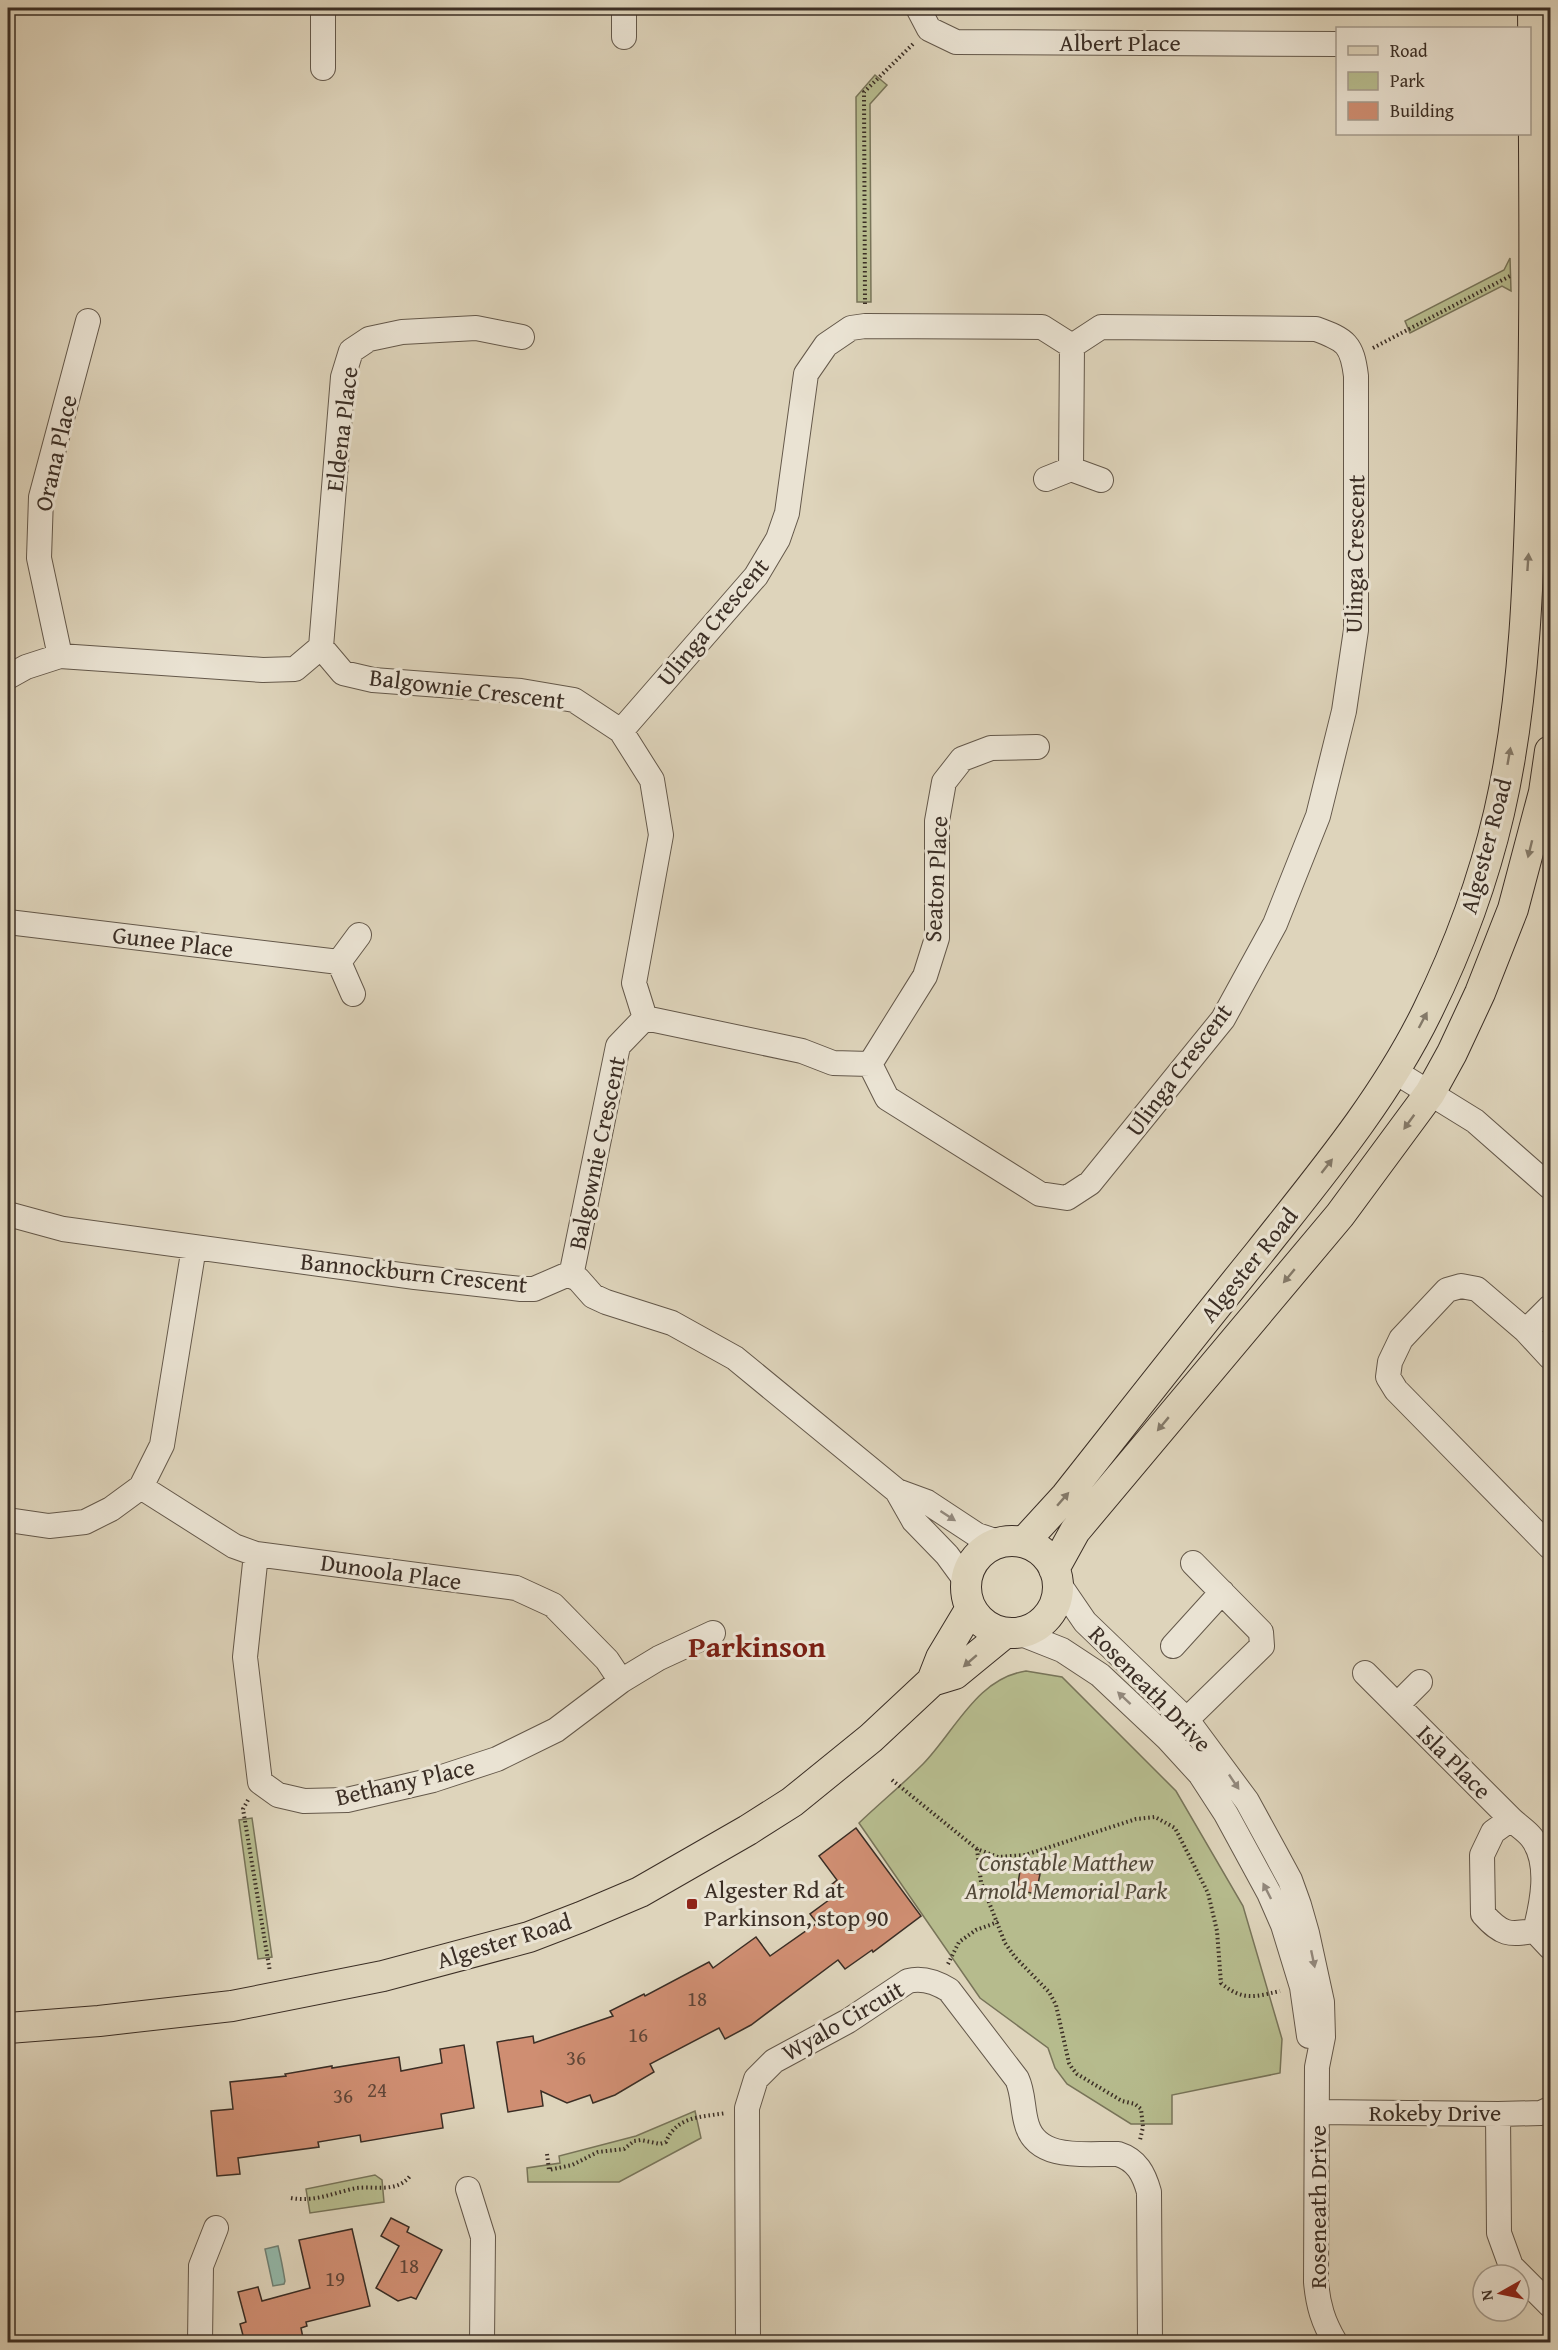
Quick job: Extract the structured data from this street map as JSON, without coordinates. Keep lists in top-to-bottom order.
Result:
{
  "streets": {
    "main road": ["Algester Road"],
    "street": [
      "Albert Place",
      "Eldena Place",
      "Orana Place",
      "Ulinga Crescent",
      "Balgownie Crescent",
      "Seaton Place",
      "Gunee Place",
      "Bannockburn Crescent",
      "Dunoola Place",
      "Roseneath Drive",
      "Isla Place",
      "Bethany Place",
      "Wyalo Circuit",
      "Rokeby Drive"
    ]
  },
  "crossings": [
    ["Eldena Place", "Balgownie Crescent"],
    ["Ulinga Crescent", "Balgownie Crescent"],
    ["Ulinga Crescent", "Seaton Place"],
    ["Balgownie Crescent", "Bannockburn Crescent"],
    ["Algester Road", "Roseneath Drive"],
    ["Dunoola Place", "Bethany Place"],
    ["Roseneath Drive", "Rokeby Drive"]
  ],
  "districts": ["Parkinson"],
  "parks": ["Constable Matthew Arnold Memorial Park"],
  "places": {
    "transit": ["Algester Rd at Parkinson, stop 90"]
  },
  "house_numbers": [
    "18",
    "16",
    "36",
    "24",
    "36",
    "18",
    "19"
  ],
  "legend": ["Road", "Park", "Building"],
  "north": "left"
}
